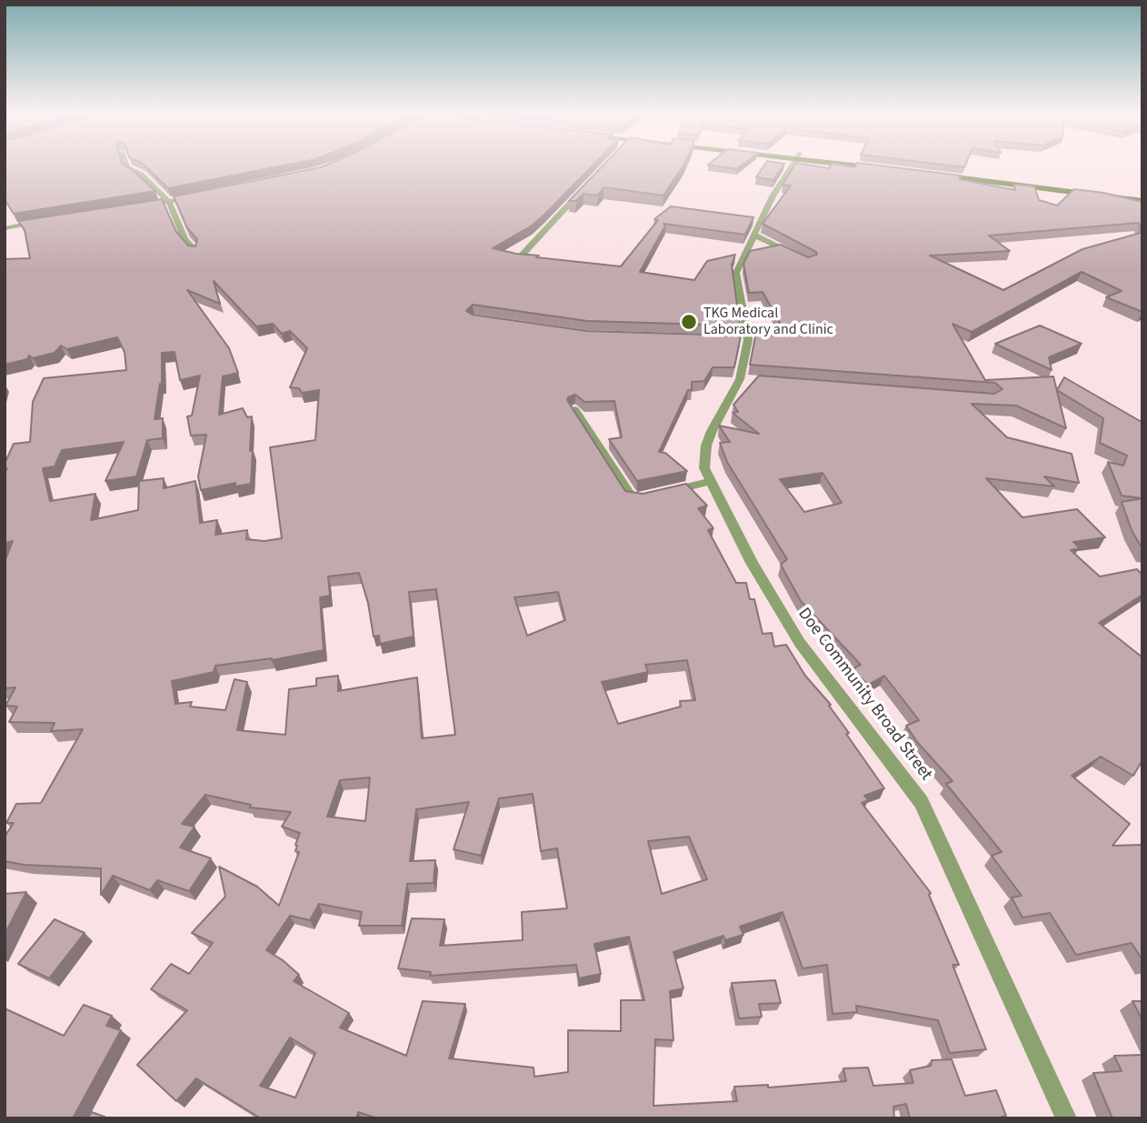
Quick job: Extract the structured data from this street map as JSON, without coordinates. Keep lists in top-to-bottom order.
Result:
{
  "streets": {
    "street": ["Doe Community Broad Street"]
  },
  "places": ["TKG Medical Laboratory and Clinic"]
}
